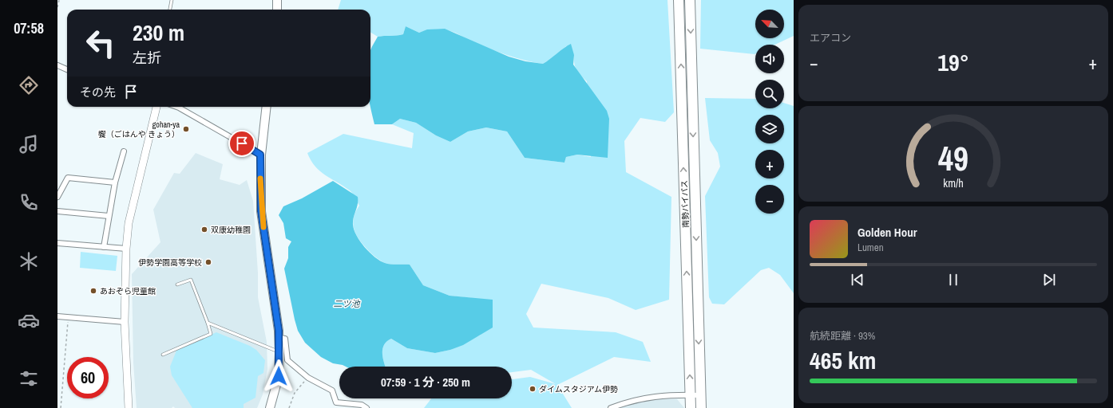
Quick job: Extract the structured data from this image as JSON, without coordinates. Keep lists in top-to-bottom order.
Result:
{
  "streets": {
    "highway": ["南勢バイパス"]
  },
  "water": ["二ツ池"],
  "places": [
    "gohan-ya 饗（ごはんや きょう）",
    "双康幼稚園",
    "伊勢学園高等学校",
    "あおぞら児童館",
    "ダイムスタジアム伊勢"
  ],
  "north": "top left",
  "page": {
    "tabs": "07:58",
    "tile": [
      "エアコン",
      ["航続距離 · 93%", "465 km"]
    ],
    "map_buttons": ["+", "−"],
    "turn": ["230 m", "左折"],
    "heat": ["−", "19°", "+"],
    "then": "その先",
    "song": ["Golden Hour", "Lumen"],
    "limit": "60",
    "trip": "07:59 · 1 分 · 250 m",
    "gauge": ["49", "km/h"]
  }
}
